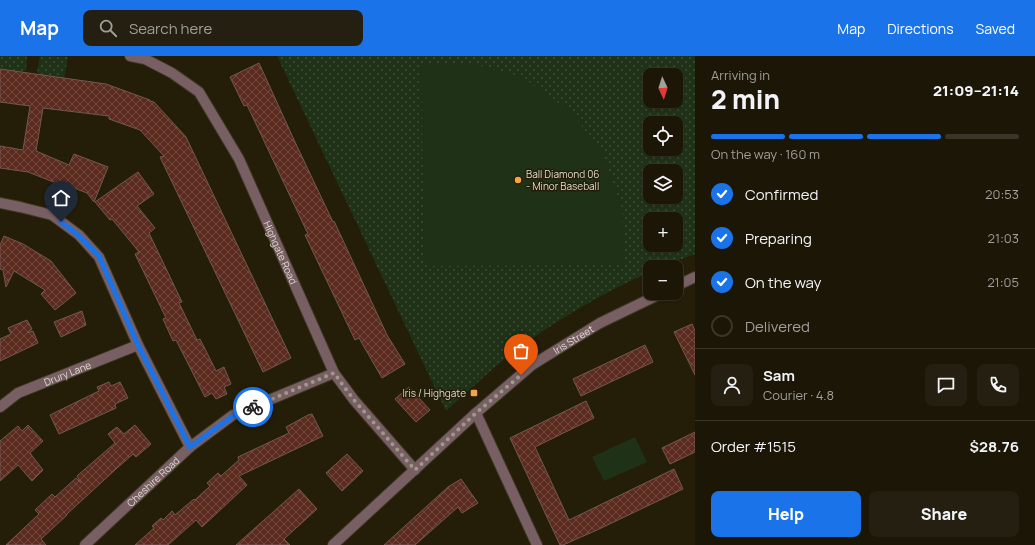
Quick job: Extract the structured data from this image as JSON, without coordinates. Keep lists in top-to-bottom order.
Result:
{
  "streets": {
    "street": [
      "Highgate Road",
      "Iris Street",
      "Drury Lane",
      "Cheshire Road"
    ]
  },
  "crossings": [
    ["Highgate Road", "Iris Street"],
    ["Highgate Road", "Cheshire Road"]
  ],
  "places": {
    "other": ["Ball Diamond 06 - Minor Baseball"],
    "transit": ["Iris / Highgate"]
  },
  "north": "bottom",
  "page": {
    "header": "Map",
    "search": "Search here",
    "nav": ["Map", "Directions", "Saved"],
    "heading": ["2 min", "Arriving in", "21:09–21:14"],
    "panel": [
      "Sam",
      "Courier · 4.8",
      "Order #1515",
      "$28.76"
    ],
    "map_buttons": ["+", "−"],
    "bar": "On the way · 160 m",
    "list": [
      ["Confirmed", "20:53"],
      ["Preparing", "21:03"],
      ["On the way", "21:05"],
      "Delivered"
    ],
    "buttons": ["Help", "Share"]
  }
}
